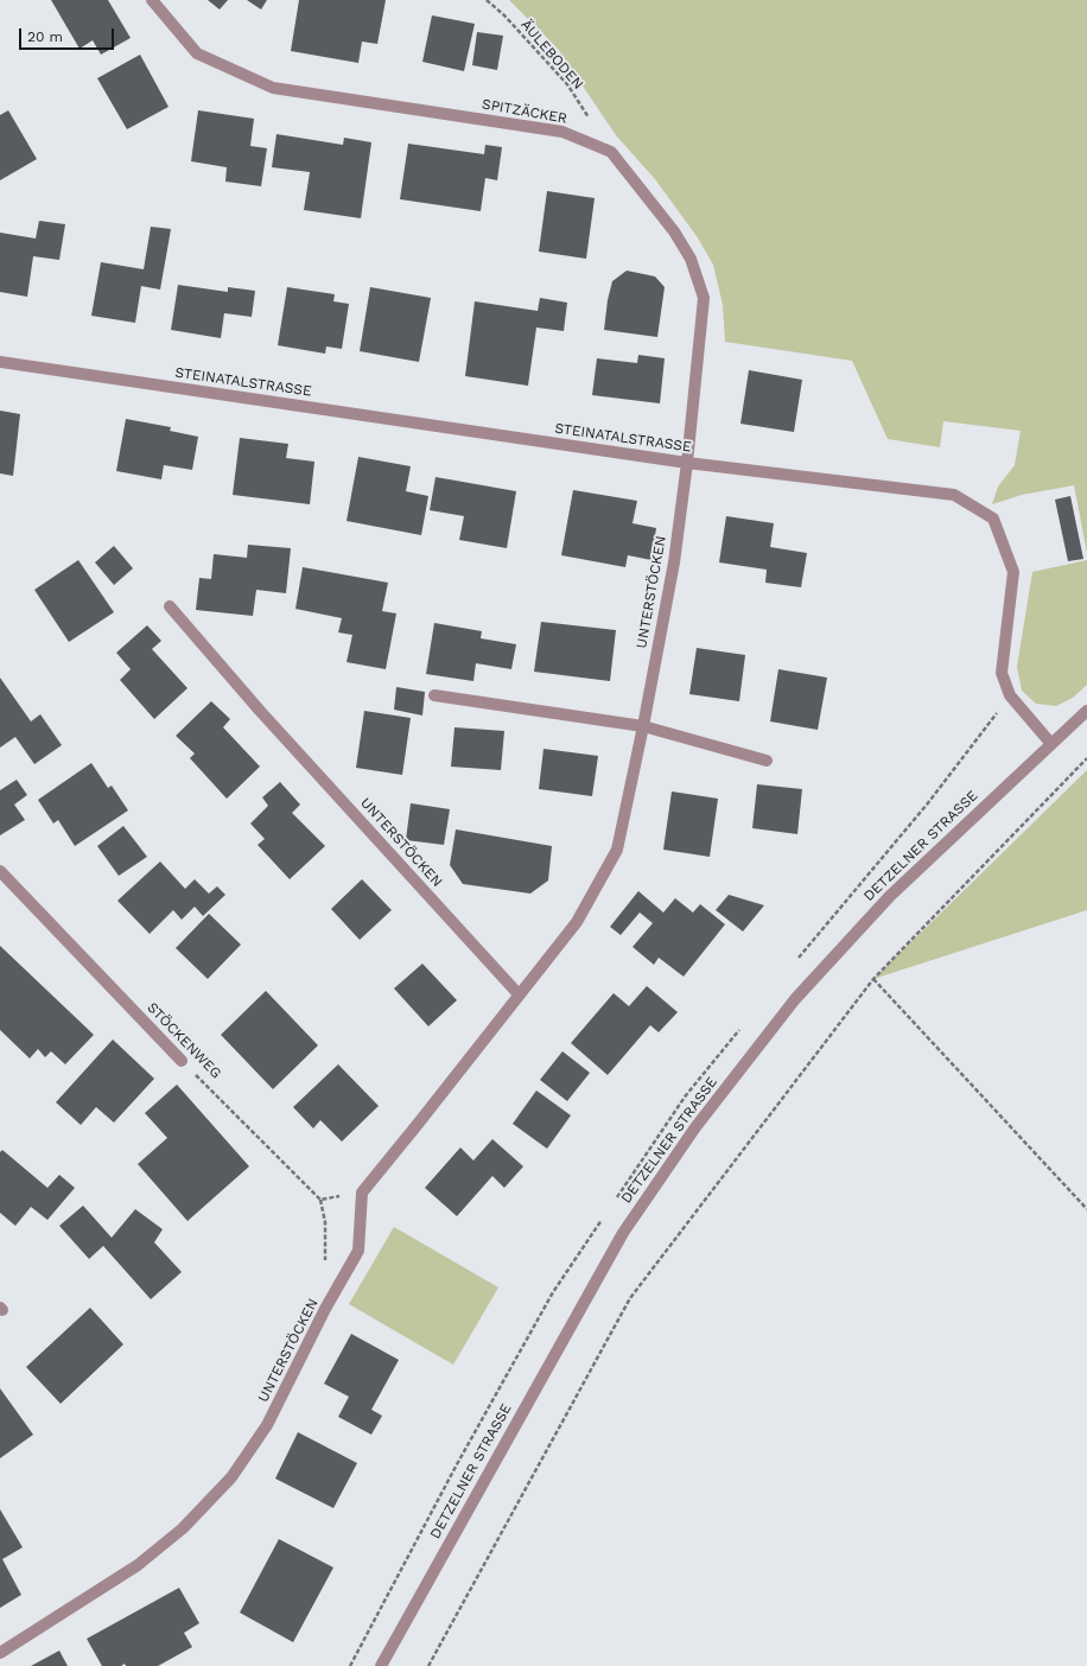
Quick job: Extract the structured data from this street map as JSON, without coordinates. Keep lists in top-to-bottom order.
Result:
{
  "streets": {
    "street": [
      "SPITZÄCKER",
      "STEINATALSTRASSE",
      "UNTERSTÖCKEN",
      "DETZELNER STRASSE",
      "STÖCKENWEG"
    ],
    "path": ["ÄULEBODEN"]
  },
  "crossings": [
    ["ÄULEBODEN", "SPITZÄCKER"],
    ["SPITZÄCKER", "STEINATALSTRASSE"],
    ["SPITZÄCKER", "UNTERSTÖCKEN"],
    ["STEINATALSTRASSE", "UNTERSTÖCKEN"],
    ["STEINATALSTRASSE", "DETZELNER STRASSE"]
  ],
  "scale_bar": "20 m"
}
